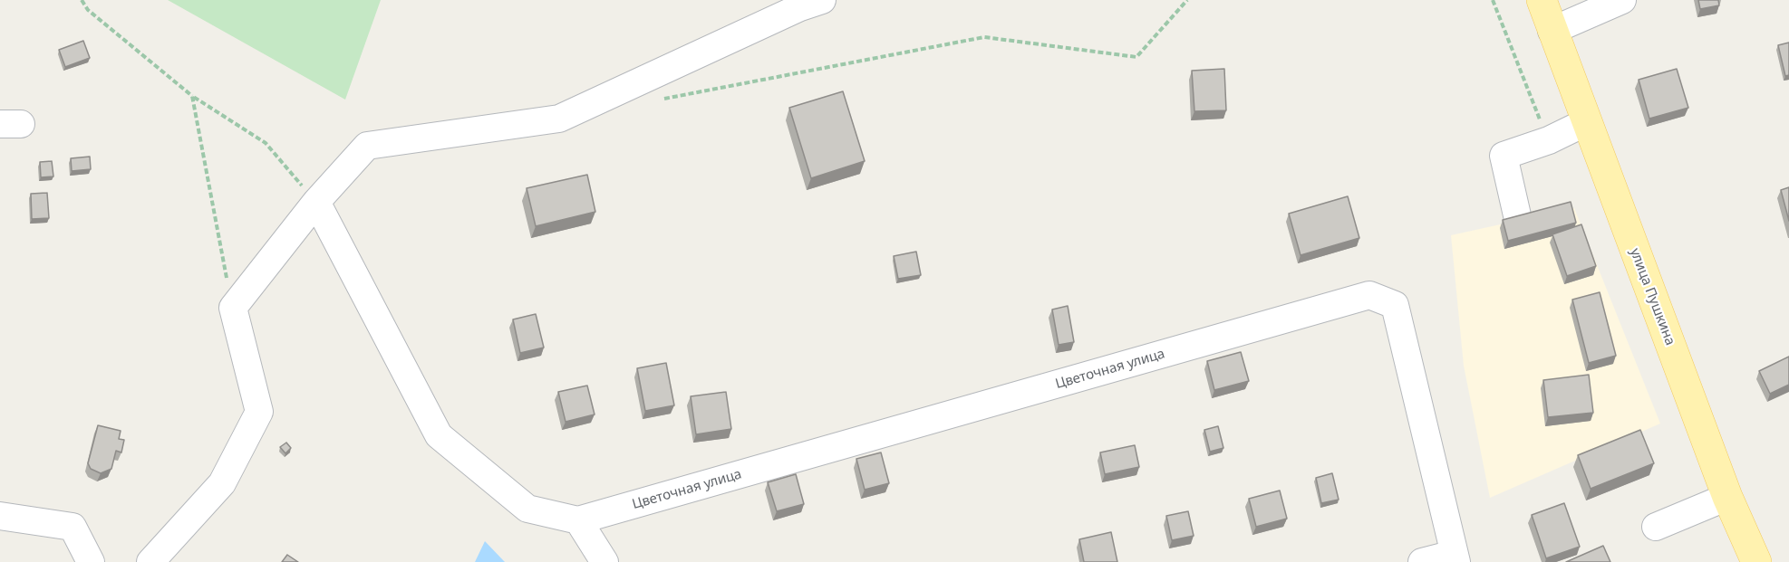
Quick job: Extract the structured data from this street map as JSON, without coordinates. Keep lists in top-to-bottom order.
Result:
{
  "streets": {
    "main road": ["улица Пушкина"],
    "street": ["Цветочная улица"]
  }
}
